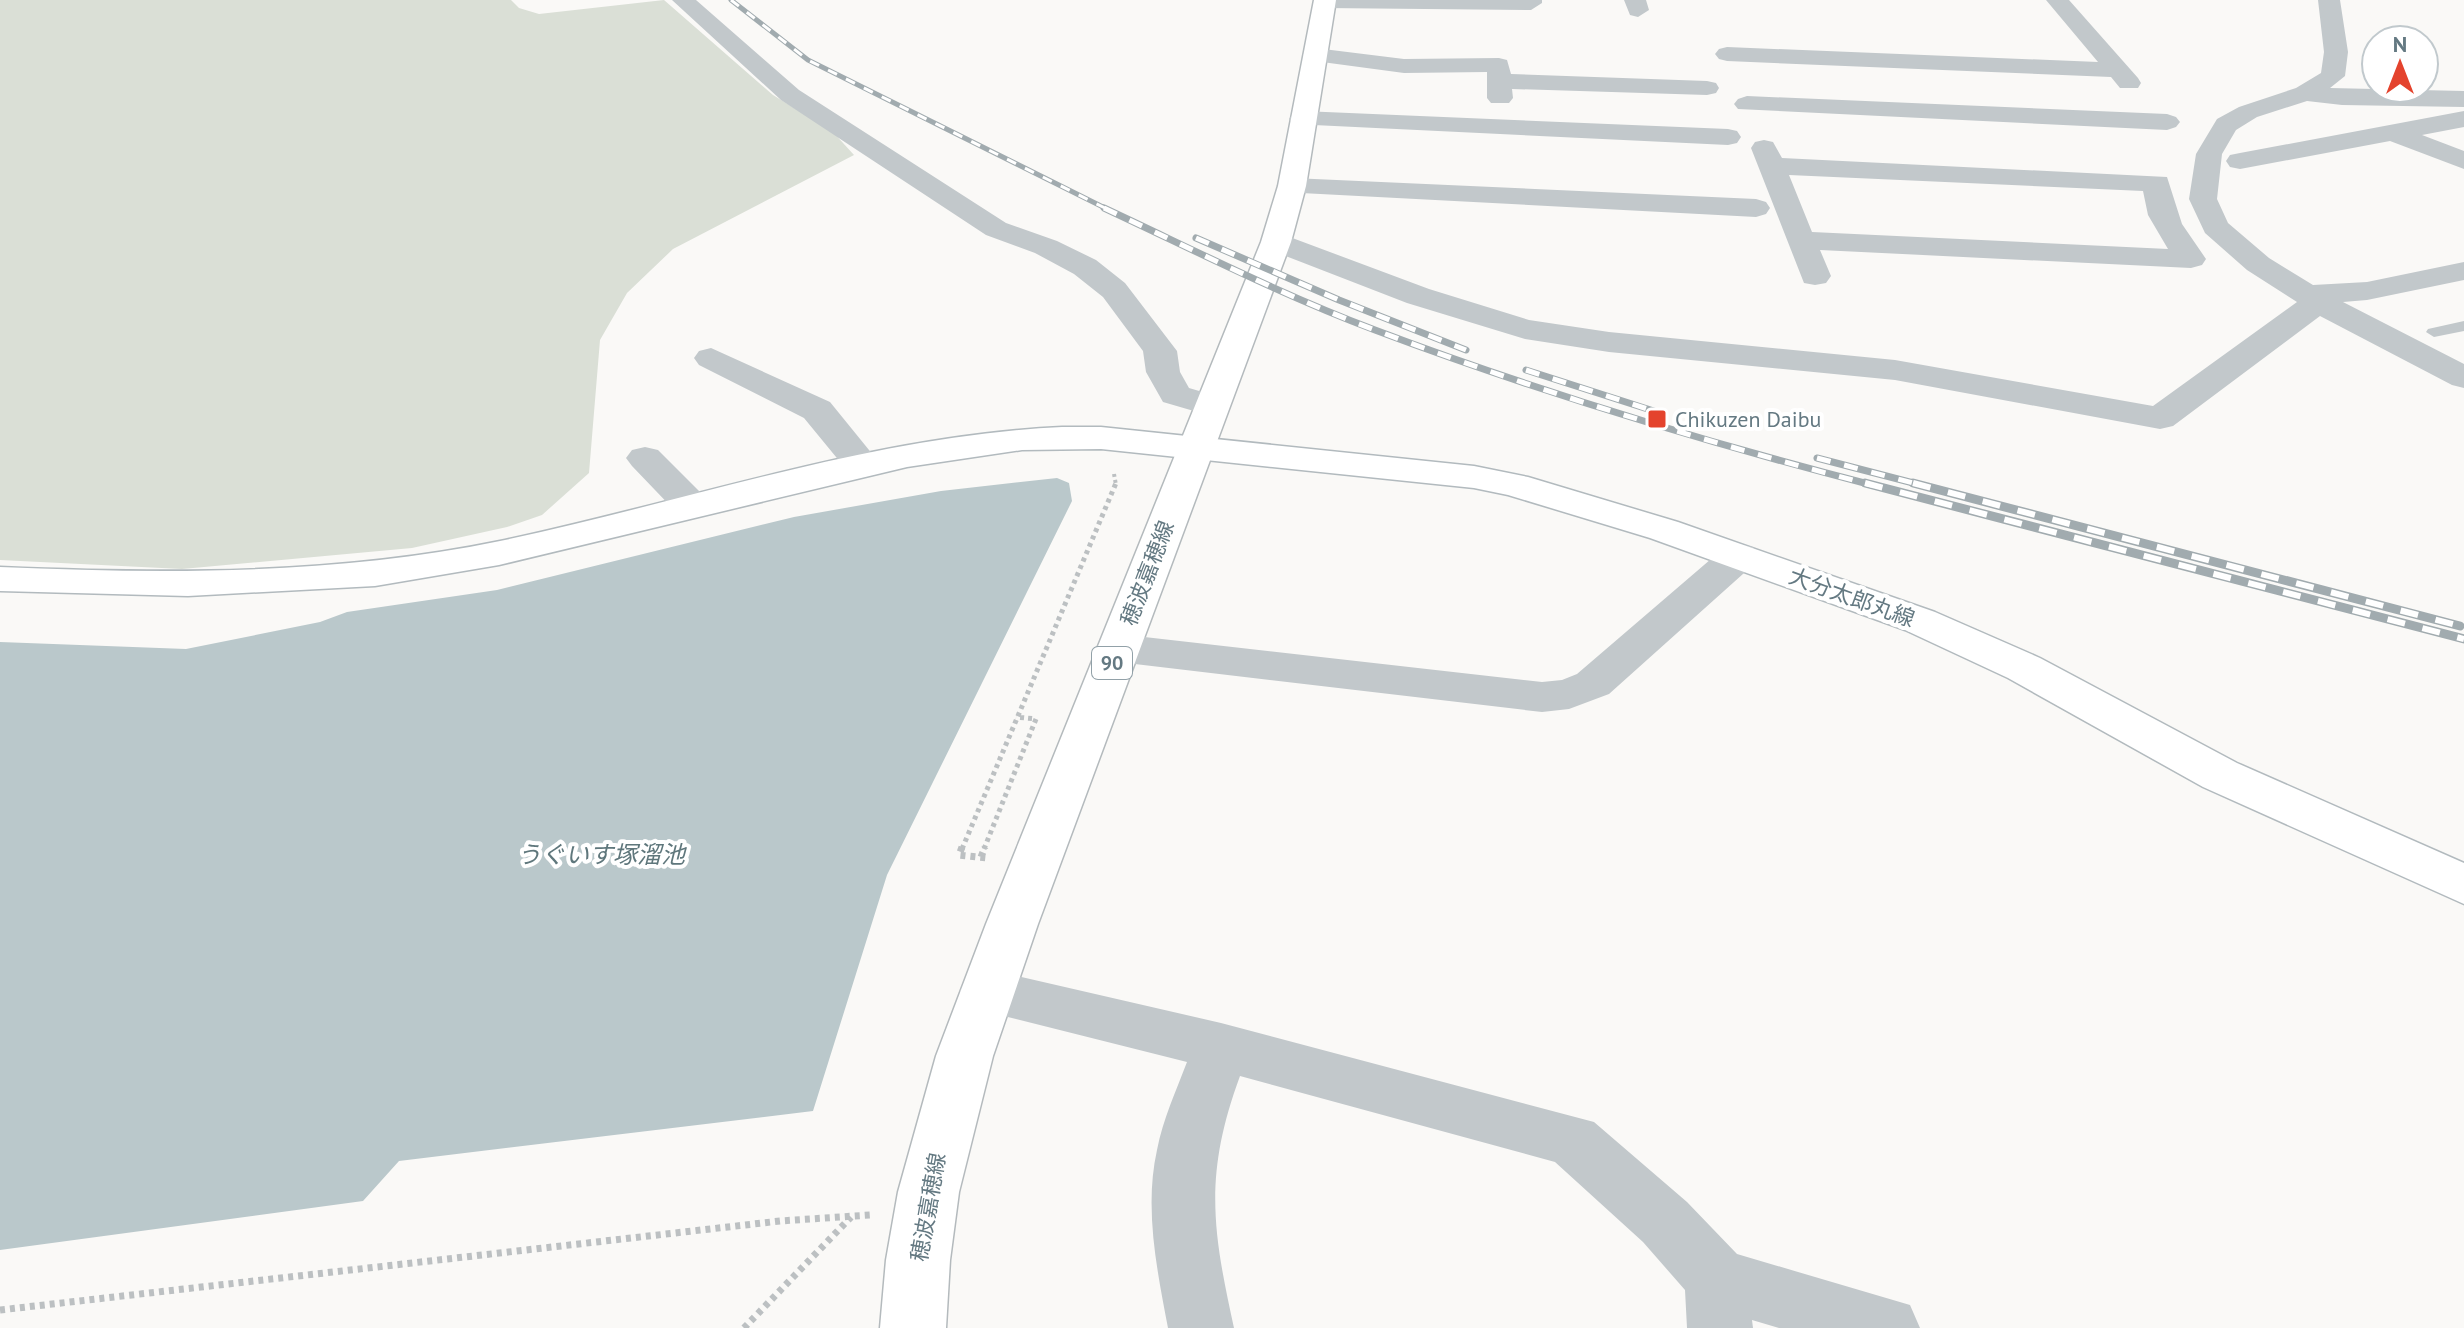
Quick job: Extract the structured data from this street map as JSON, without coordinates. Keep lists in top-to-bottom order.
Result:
{
  "streets": {
    "main road": ["穂波嘉穂線", "大分太郎丸線", "90"]
  },
  "crossings": [
    ["穂波嘉穂線", "大分太郎丸線"]
  ],
  "water": ["うぐいす塚溜池"],
  "places": {
    "transit": ["Chikuzen Daibu"]
  },
  "north": "top"
}
